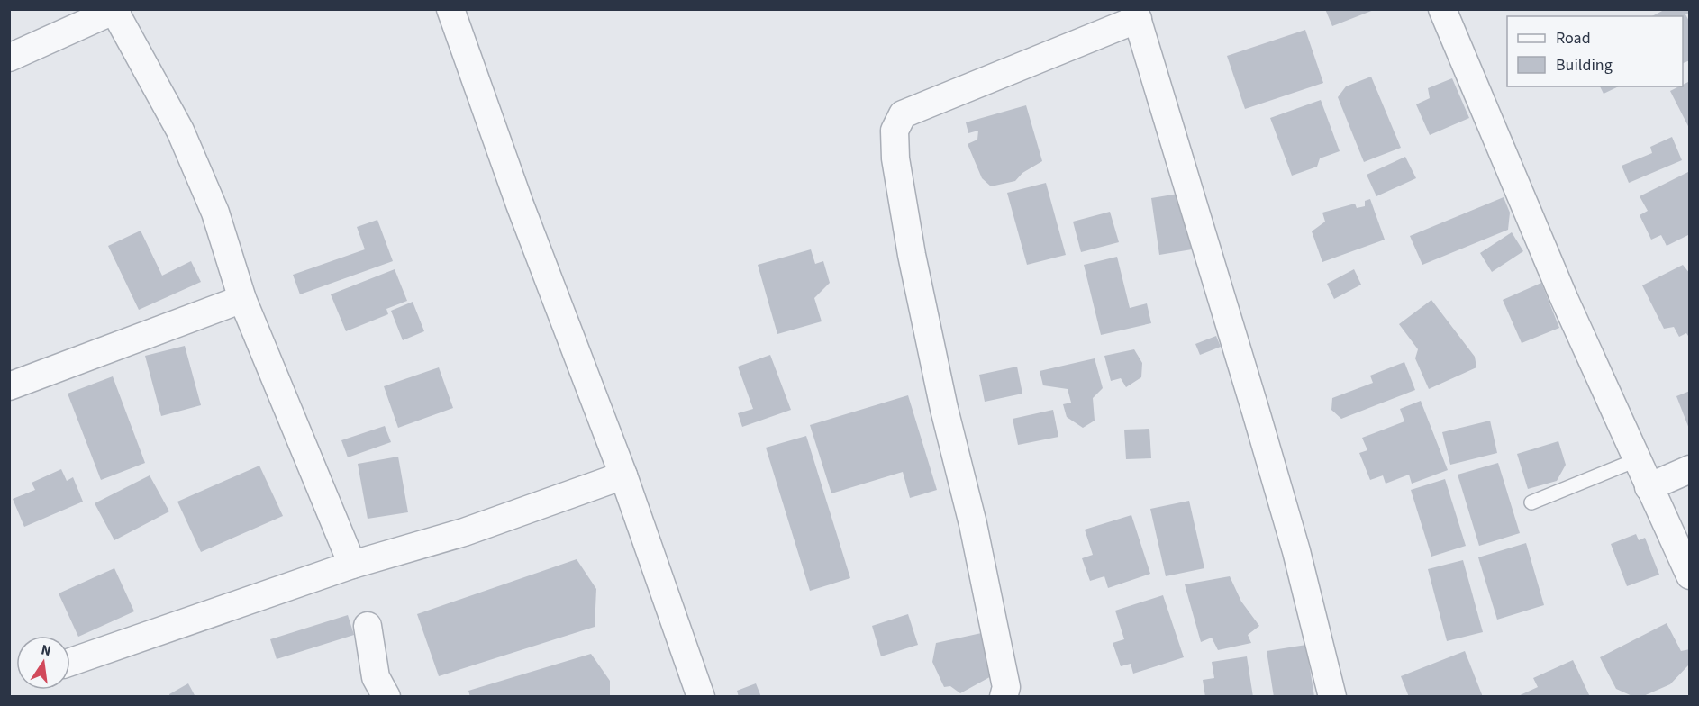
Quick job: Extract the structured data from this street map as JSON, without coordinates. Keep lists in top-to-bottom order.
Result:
{
  "legend": ["Road", "Building"],
  "north": "top"
}
